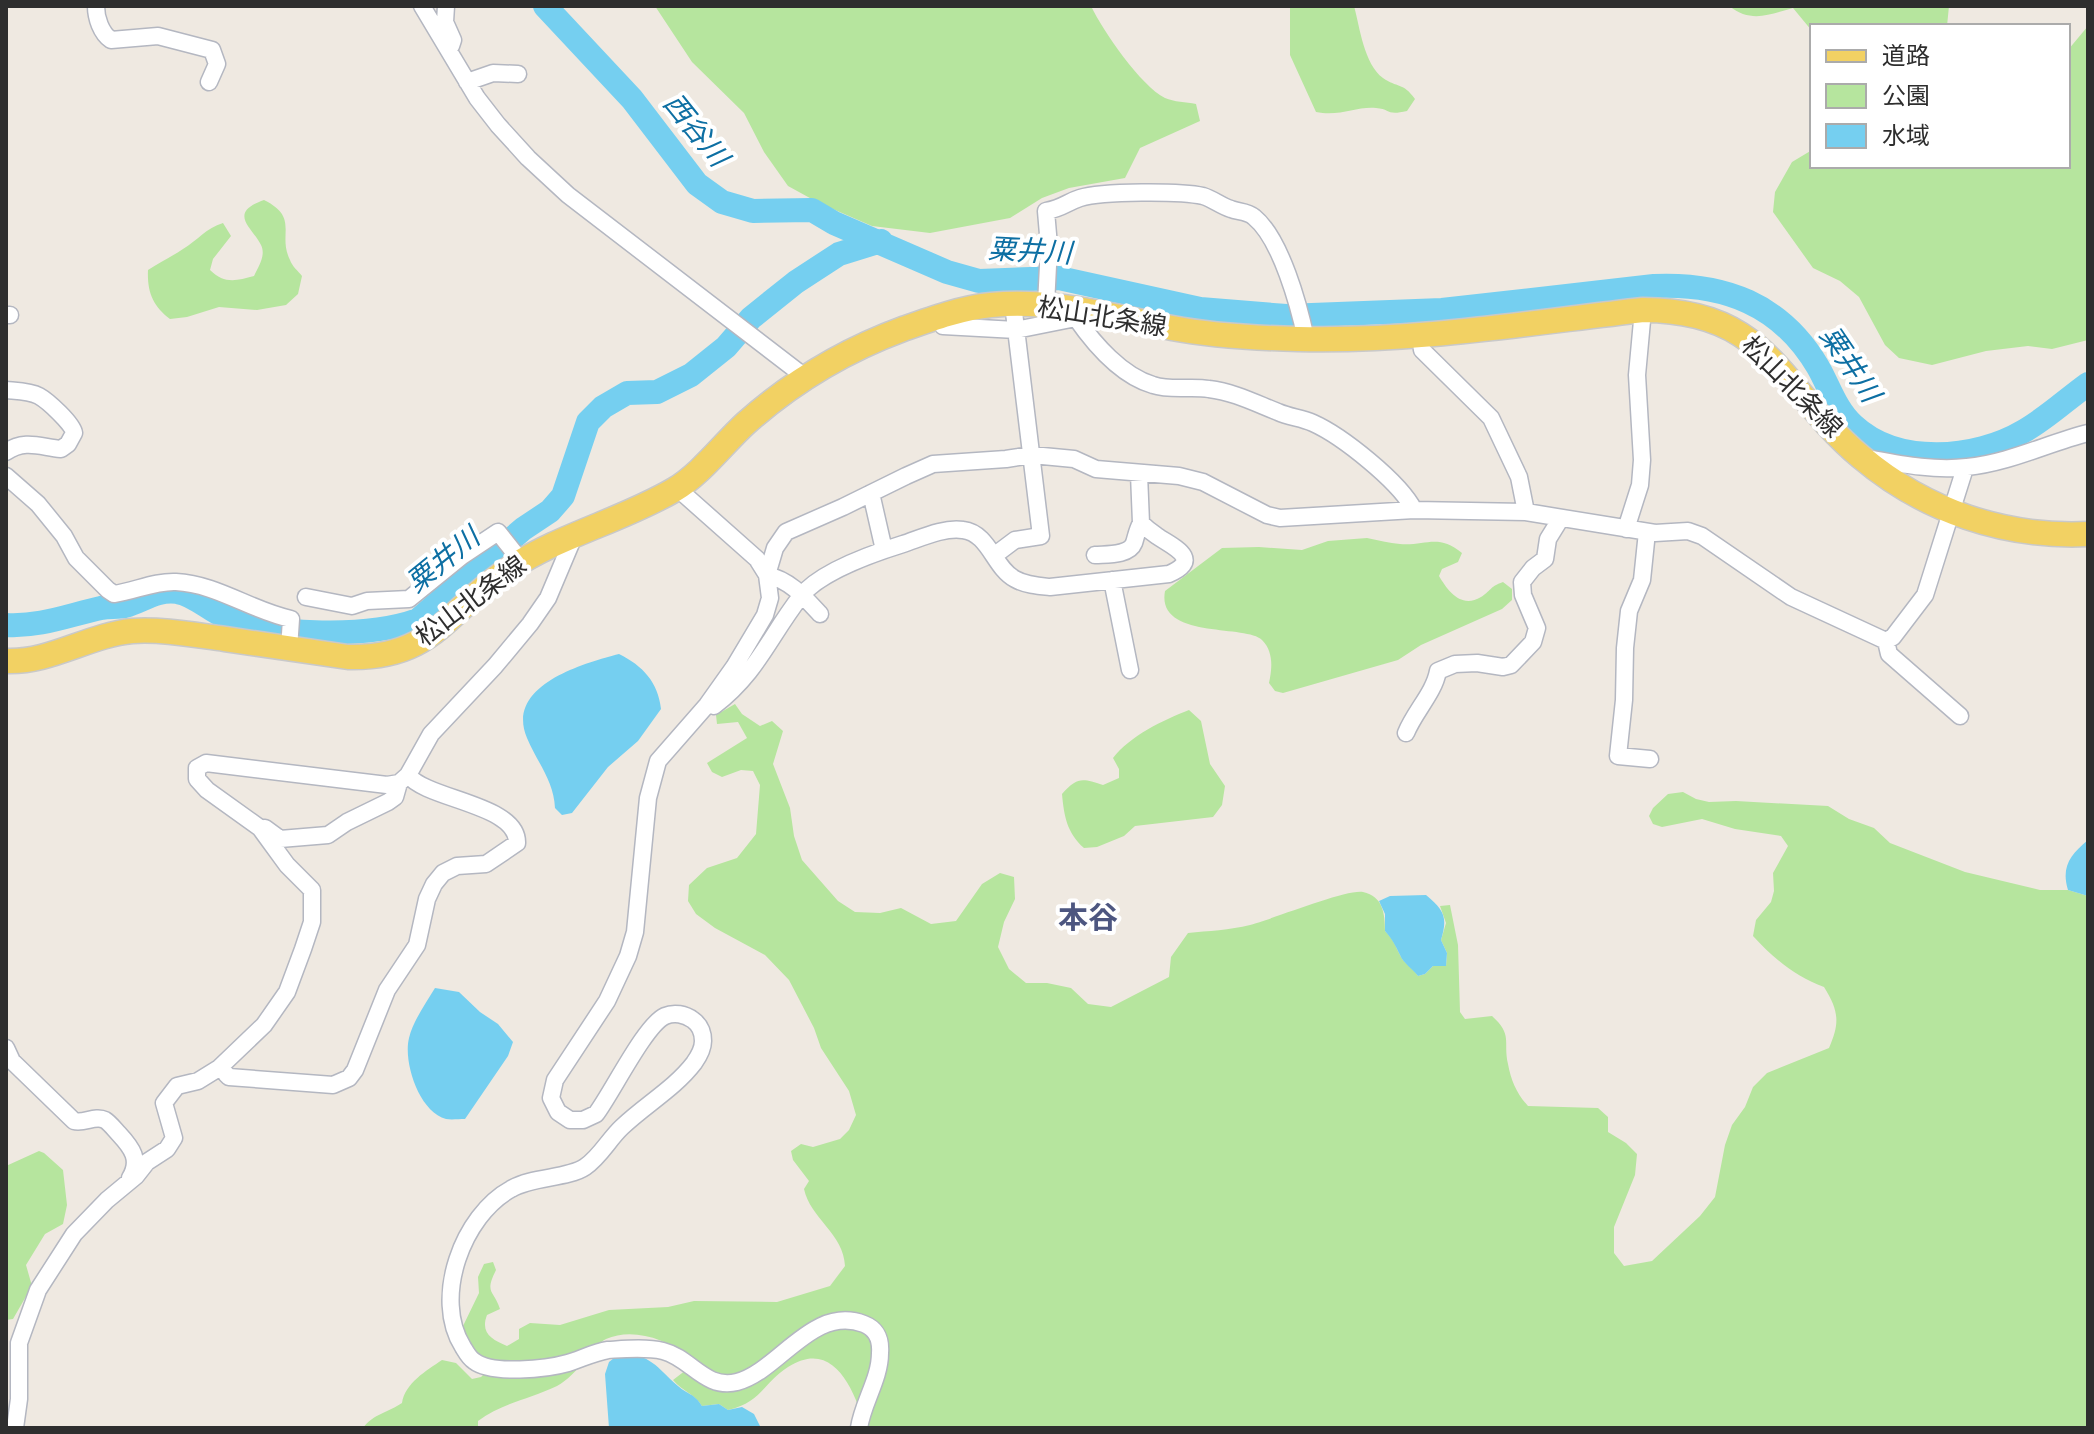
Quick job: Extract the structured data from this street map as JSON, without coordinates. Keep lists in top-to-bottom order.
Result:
{
  "streets": {
    "main road": ["松山北条線"]
  },
  "districts": ["本谷"],
  "water": ["西谷川", "粟井川"],
  "legend": ["道路", "公園", "水域"]
}
